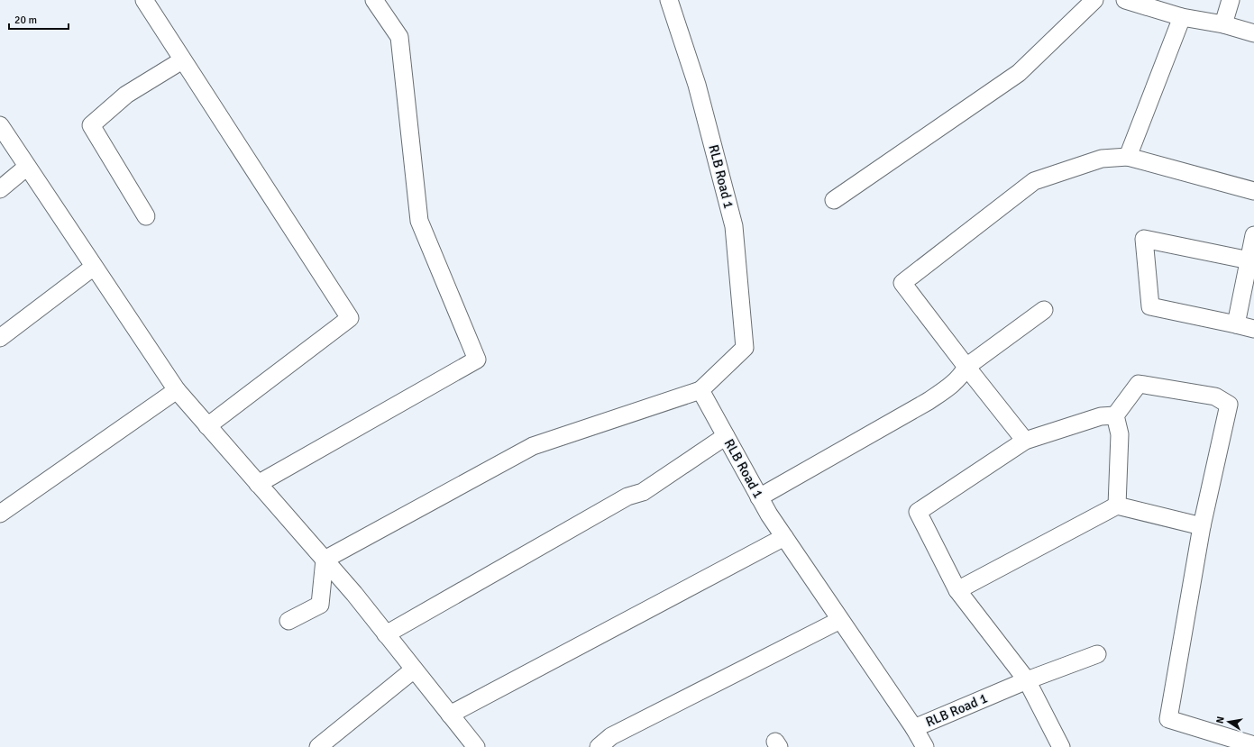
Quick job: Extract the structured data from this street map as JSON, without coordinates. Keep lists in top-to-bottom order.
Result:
{
  "streets": {
    "street": ["RLB Road 1"]
  },
  "scale_bar": "20 m",
  "north": "left"
}
